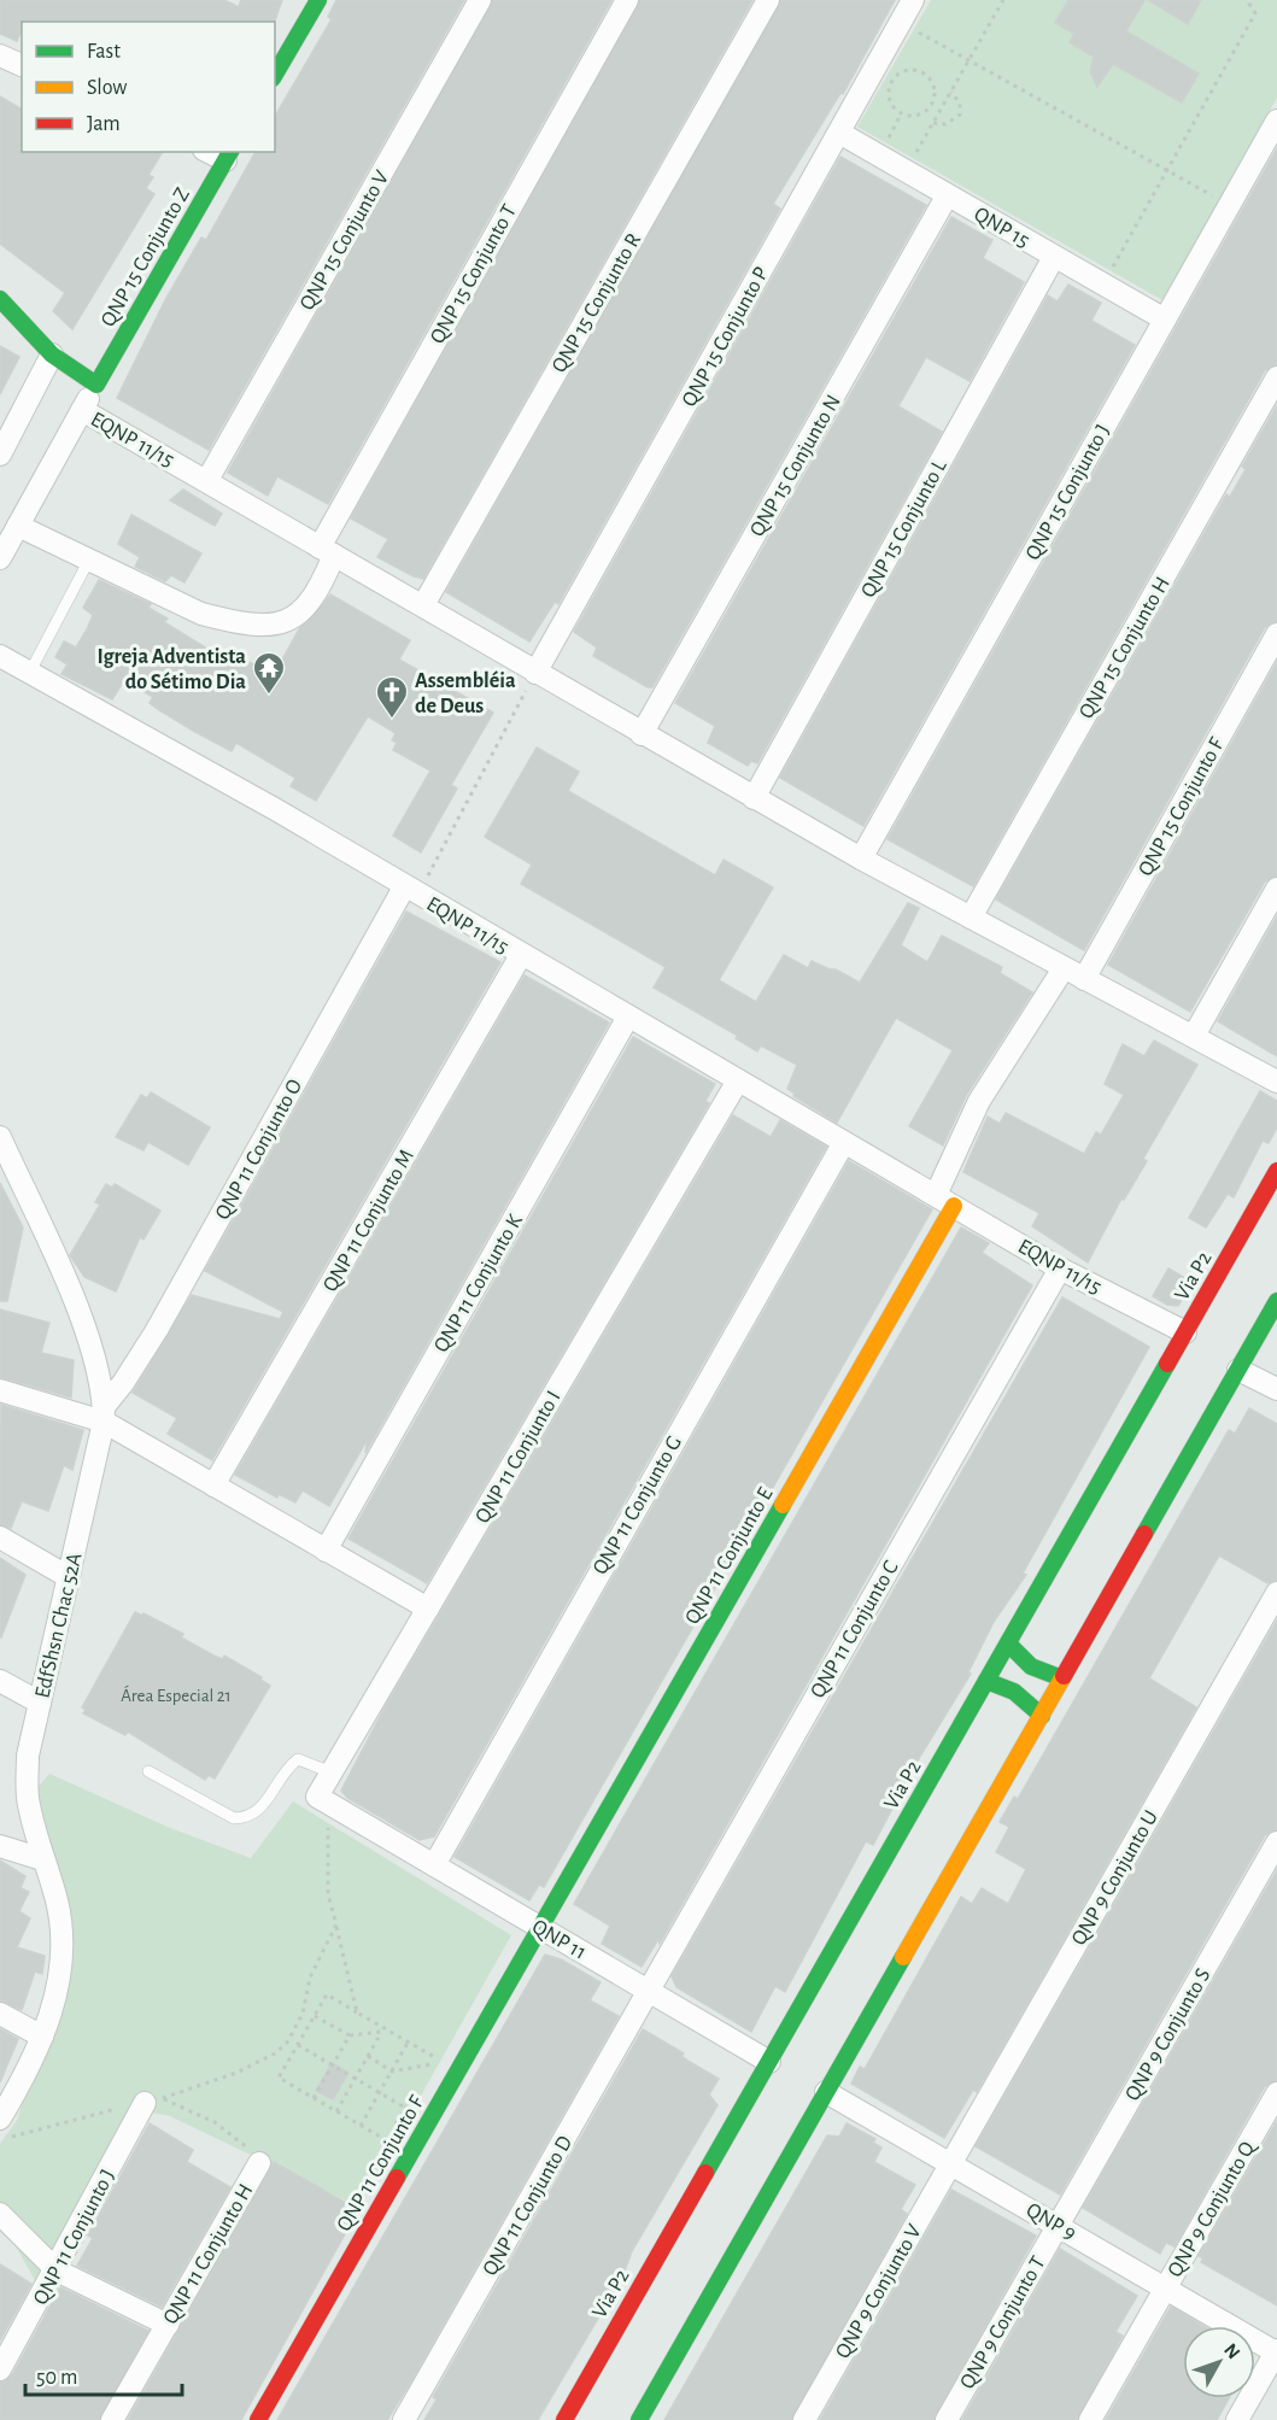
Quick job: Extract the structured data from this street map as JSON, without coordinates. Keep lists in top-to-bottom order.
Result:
{
  "streets": {
    "main road": [
      "QNP 15 Conjunto Z",
      "Via P2",
      "QNP 11 Conjunto E",
      "QNP 11 Conjunto F"
    ],
    "street": [
      "QNP 15",
      "QNP 15 Conjunto V",
      "QNP 15 Conjunto T",
      "QNP 15 Conjunto R",
      "QNP 15 Conjunto P",
      "EQNP 11/15",
      "QNP 15 Conjunto N",
      "QNP 15 Conjunto J",
      "QNP 15 Conjunto L",
      "QNP 15 Conjunto H",
      "QNP 15 Conjunto F",
      "QNP 11 Conjunto O",
      "QNP 11 Conjunto M",
      "QNP 11 Conjunto K",
      "QNP 11 Conjunto I",
      "QNP 11 Conjunto G",
      "EdfShsn Chac 52A",
      "QNP 11 Conjunto C",
      "QNP 9 Conjunto U",
      "QNP 11",
      "QNP 9 Conjunto S",
      "QNP 11 Conjunto D",
      "QNP 9 Conjunto Q",
      "QNP 9",
      "QNP 11 Conjunto J",
      "QNP 11 Conjunto H",
      "QNP 9 Conjunto V",
      "QNP 9 Conjunto T"
    ]
  },
  "crossings": [
    ["QNP 15", "QNP 15 Conjunto P"],
    ["QNP 15", "QNP 15 Conjunto N"],
    ["QNP 15", "QNP 15 Conjunto J"],
    ["QNP 15", "QNP 15 Conjunto L"],
    ["QNP 15 Conjunto V", "EQNP 11/15"],
    ["QNP 15 Conjunto T", "EQNP 11/15"],
    ["QNP 15 Conjunto R", "EQNP 11/15"],
    ["QNP 15 Conjunto P", "EQNP 11/15"],
    ["EQNP 11/15", "QNP 15 Conjunto N"],
    ["EQNP 11/15", "QNP 15 Conjunto J"],
    ["EQNP 11/15", "QNP 15 Conjunto L"],
    ["EQNP 11/15", "QNP 15 Conjunto H"],
    ["EQNP 11/15", "QNP 15 Conjunto F"],
    ["EQNP 11/15", "QNP 11 Conjunto O"],
    ["EQNP 11/15", "QNP 11 Conjunto M"],
    ["EQNP 11/15", "Via P2"],
    ["EQNP 11/15", "QNP 11 Conjunto K"],
    ["EQNP 11/15", "QNP 11 Conjunto I"],
    ["EQNP 11/15", "QNP 11 Conjunto G"],
    ["EQNP 11/15", "QNP 11 Conjunto E"],
    ["EQNP 11/15", "QNP 11 Conjunto C"],
    ["QNP 11 Conjunto O", "EdfShsn Chac 52A"],
    ["Via P2", "QNP 11"],
    ["QNP 11 Conjunto I", "QNP 11"],
    ["QNP 11 Conjunto G", "QNP 11"],
    ["QNP 11 Conjunto E", "QNP 11"],
    ["QNP 11 Conjunto E", "QNP 11 Conjunto F"],
    ["QNP 11 Conjunto C", "QNP 11"],
    ["QNP 11 Conjunto C", "QNP 11 Conjunto D"],
    ["QNP 9 Conjunto U", "QNP 9"],
    ["QNP 9 Conjunto U", "QNP 9 Conjunto V"],
    ["QNP 11", "QNP 11 Conjunto F"],
    ["QNP 11", "QNP 11 Conjunto D"],
    ["QNP 9 Conjunto S", "QNP 9"],
    ["QNP 9 Conjunto S", "QNP 9 Conjunto T"],
    ["QNP 9 Conjunto Q", "QNP 9"],
    ["QNP 9", "QNP 9 Conjunto V"],
    ["QNP 9", "QNP 9 Conjunto T"]
  ],
  "places": {
    "temple": ["Igreja Adventista do Sétimo Dia"],
    "church": ["Assembléia de Deus"]
  },
  "house_numbers": ["Área Especial 21"],
  "legend": ["Fast", "Slow", "Jam"],
  "scale_bar": "50 m",
  "north": "top right"
}
